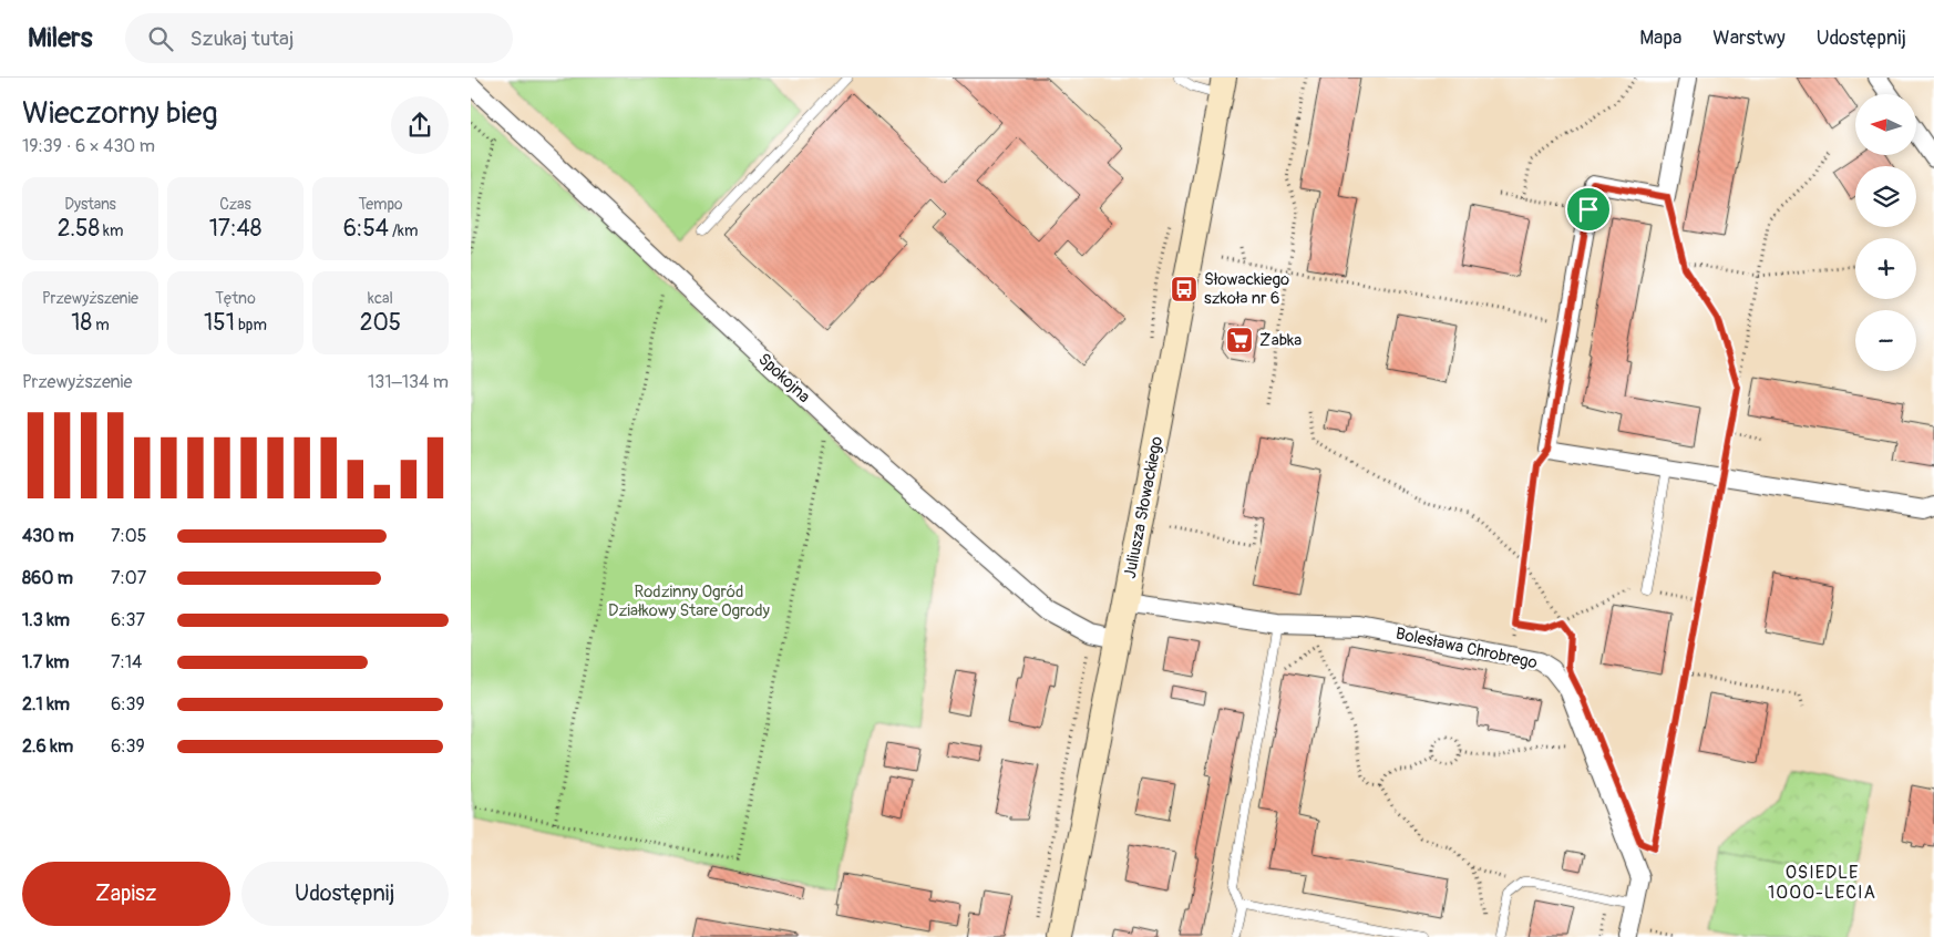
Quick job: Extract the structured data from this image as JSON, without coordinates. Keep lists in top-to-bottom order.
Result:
{
  "streets": {
    "street": ["Spokojna", "Juliusza Słowackiego", "Bolesława Chrobrego"]
  },
  "crossings": [
    ["Spokojna", "Juliusza Słowackiego"],
    ["Juliusza Słowackiego", "Bolesława Chrobrego"]
  ],
  "districts": ["OSIEDLE 1000-LECIA"],
  "parks": ["Rodzinny Ogród Działkowy Stare Ogrody"],
  "places": {
    "bus stop": ["Słowackiego szkoła nr 6"],
    "supermarket": ["Żabka"]
  },
  "north": "left",
  "page": {
    "header": "Milers",
    "search": "Szukaj tutaj",
    "nav": ["Mapa", "Warstwy", "Udostępnij"],
    "heading": ["Wieczorny bieg", "19:39 · 6 × 430 m"],
    "map_buttons": ["+", "−"],
    "stats": [
      ["Dystans", "2.58 km"],
      ["Czas", "17:48"],
      ["Tempo", "6:54 /km"],
      ["Przewyższenie", "18 m"],
      ["Tętno", "151 bpm"],
      ["kcal", "205"]
    ],
    "chart": ["Przewyższenie", "131–134 m"],
    "list": [
      {
        "name": "430 m",
        "note": "7:05"
      },
      {
        "name": "860 m",
        "note": "7:07"
      },
      {
        "name": "1.3 km",
        "note": "6:37"
      },
      {
        "name": "1.7 km",
        "note": "7:14"
      },
      {
        "name": "2.1 km",
        "note": "6:39"
      },
      {
        "name": "2.6 km",
        "note": "6:39"
      }
    ],
    "buttons": ["Zapisz", "Udostępnij"]
  }
}
